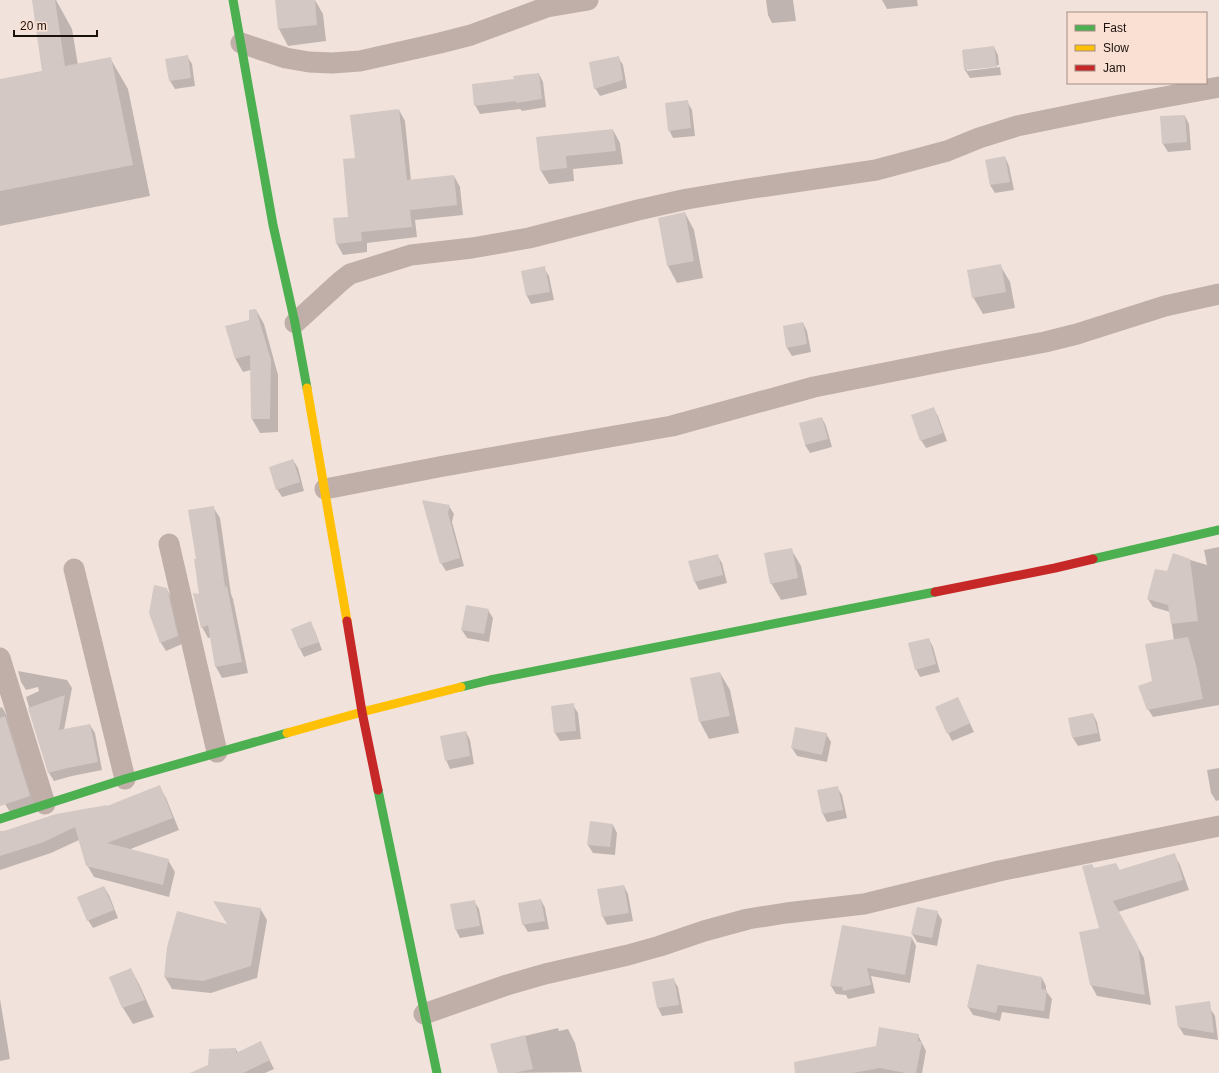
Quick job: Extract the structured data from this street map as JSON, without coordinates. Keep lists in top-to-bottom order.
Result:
{
  "legend": ["Fast", "Slow", "Jam"],
  "scale_bar": "20 m"
}
